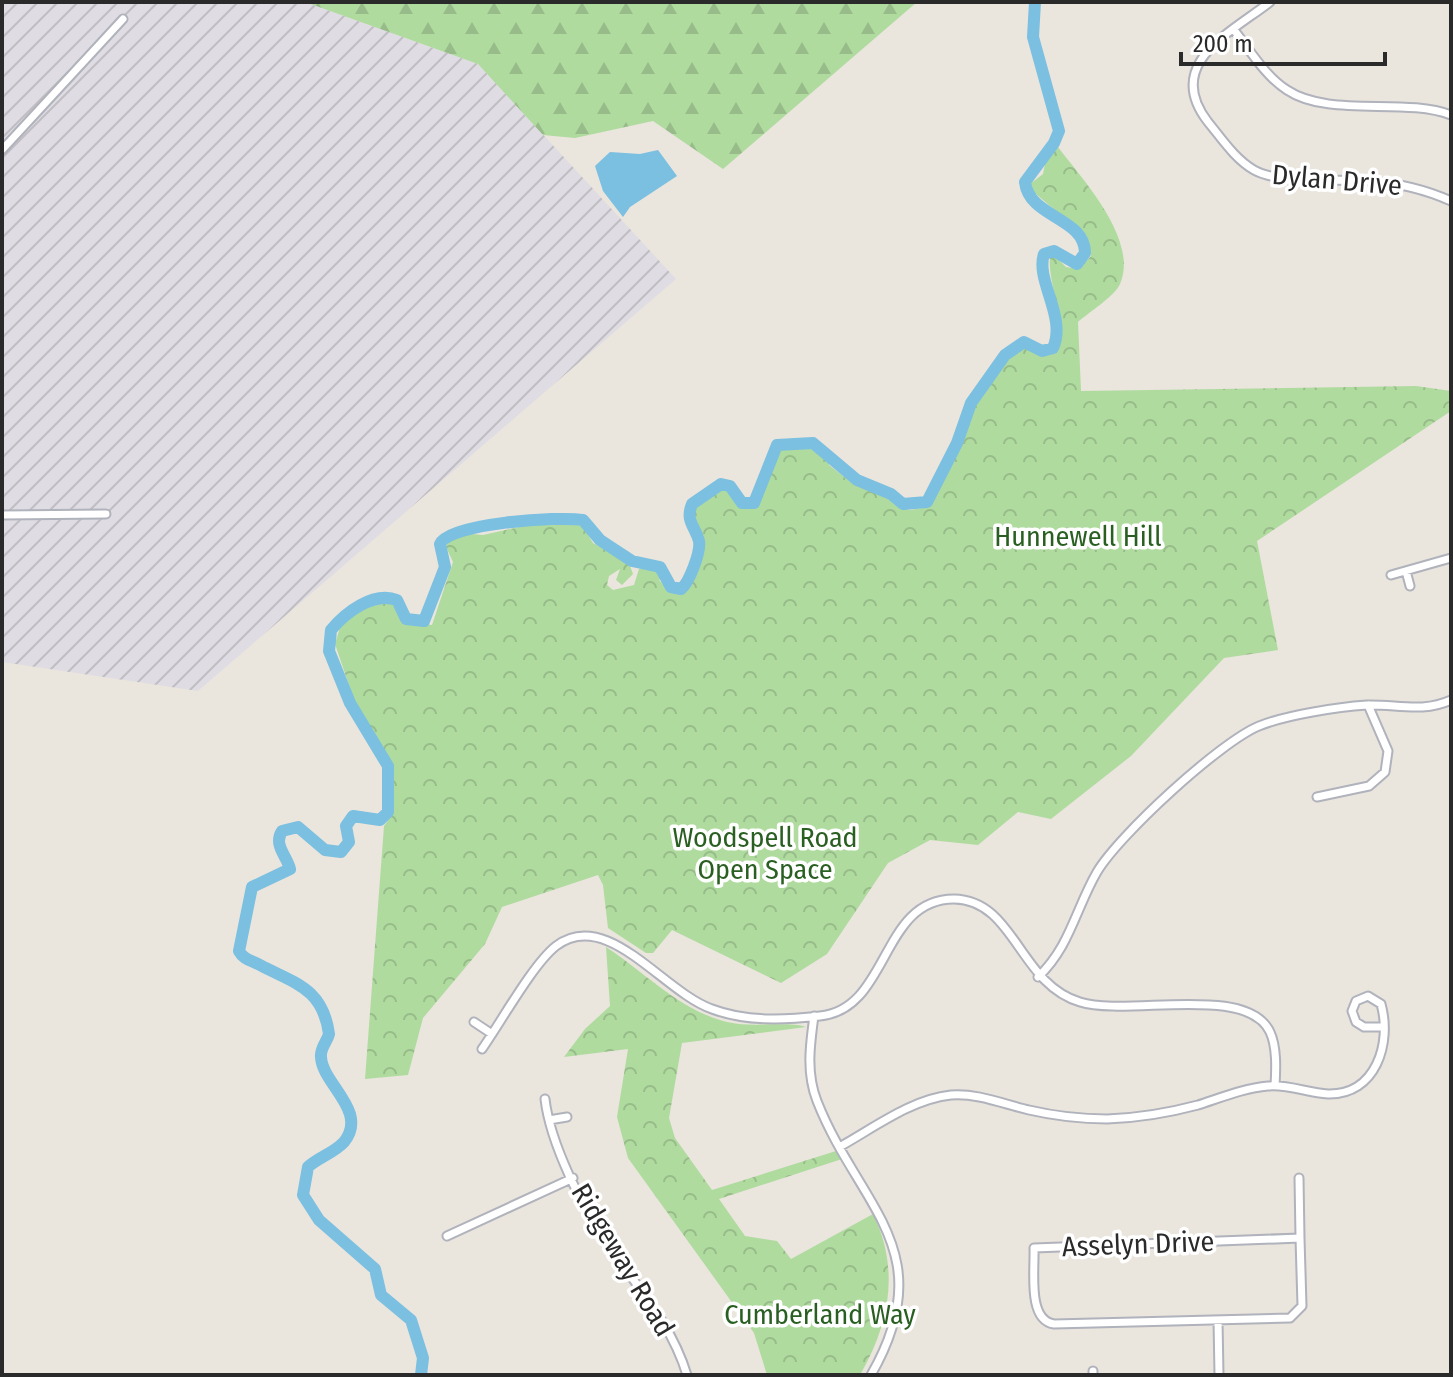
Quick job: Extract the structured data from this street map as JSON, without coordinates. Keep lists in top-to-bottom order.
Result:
{
  "streets": {
    "street": ["Dylan Drive", "Asselyn Drive", "Ridgeway Road"]
  },
  "parks": ["Hunnewell Hill", "Woodspell Road Open Space", "Cumberland Way"],
  "scale_bar": "200 m"
}
